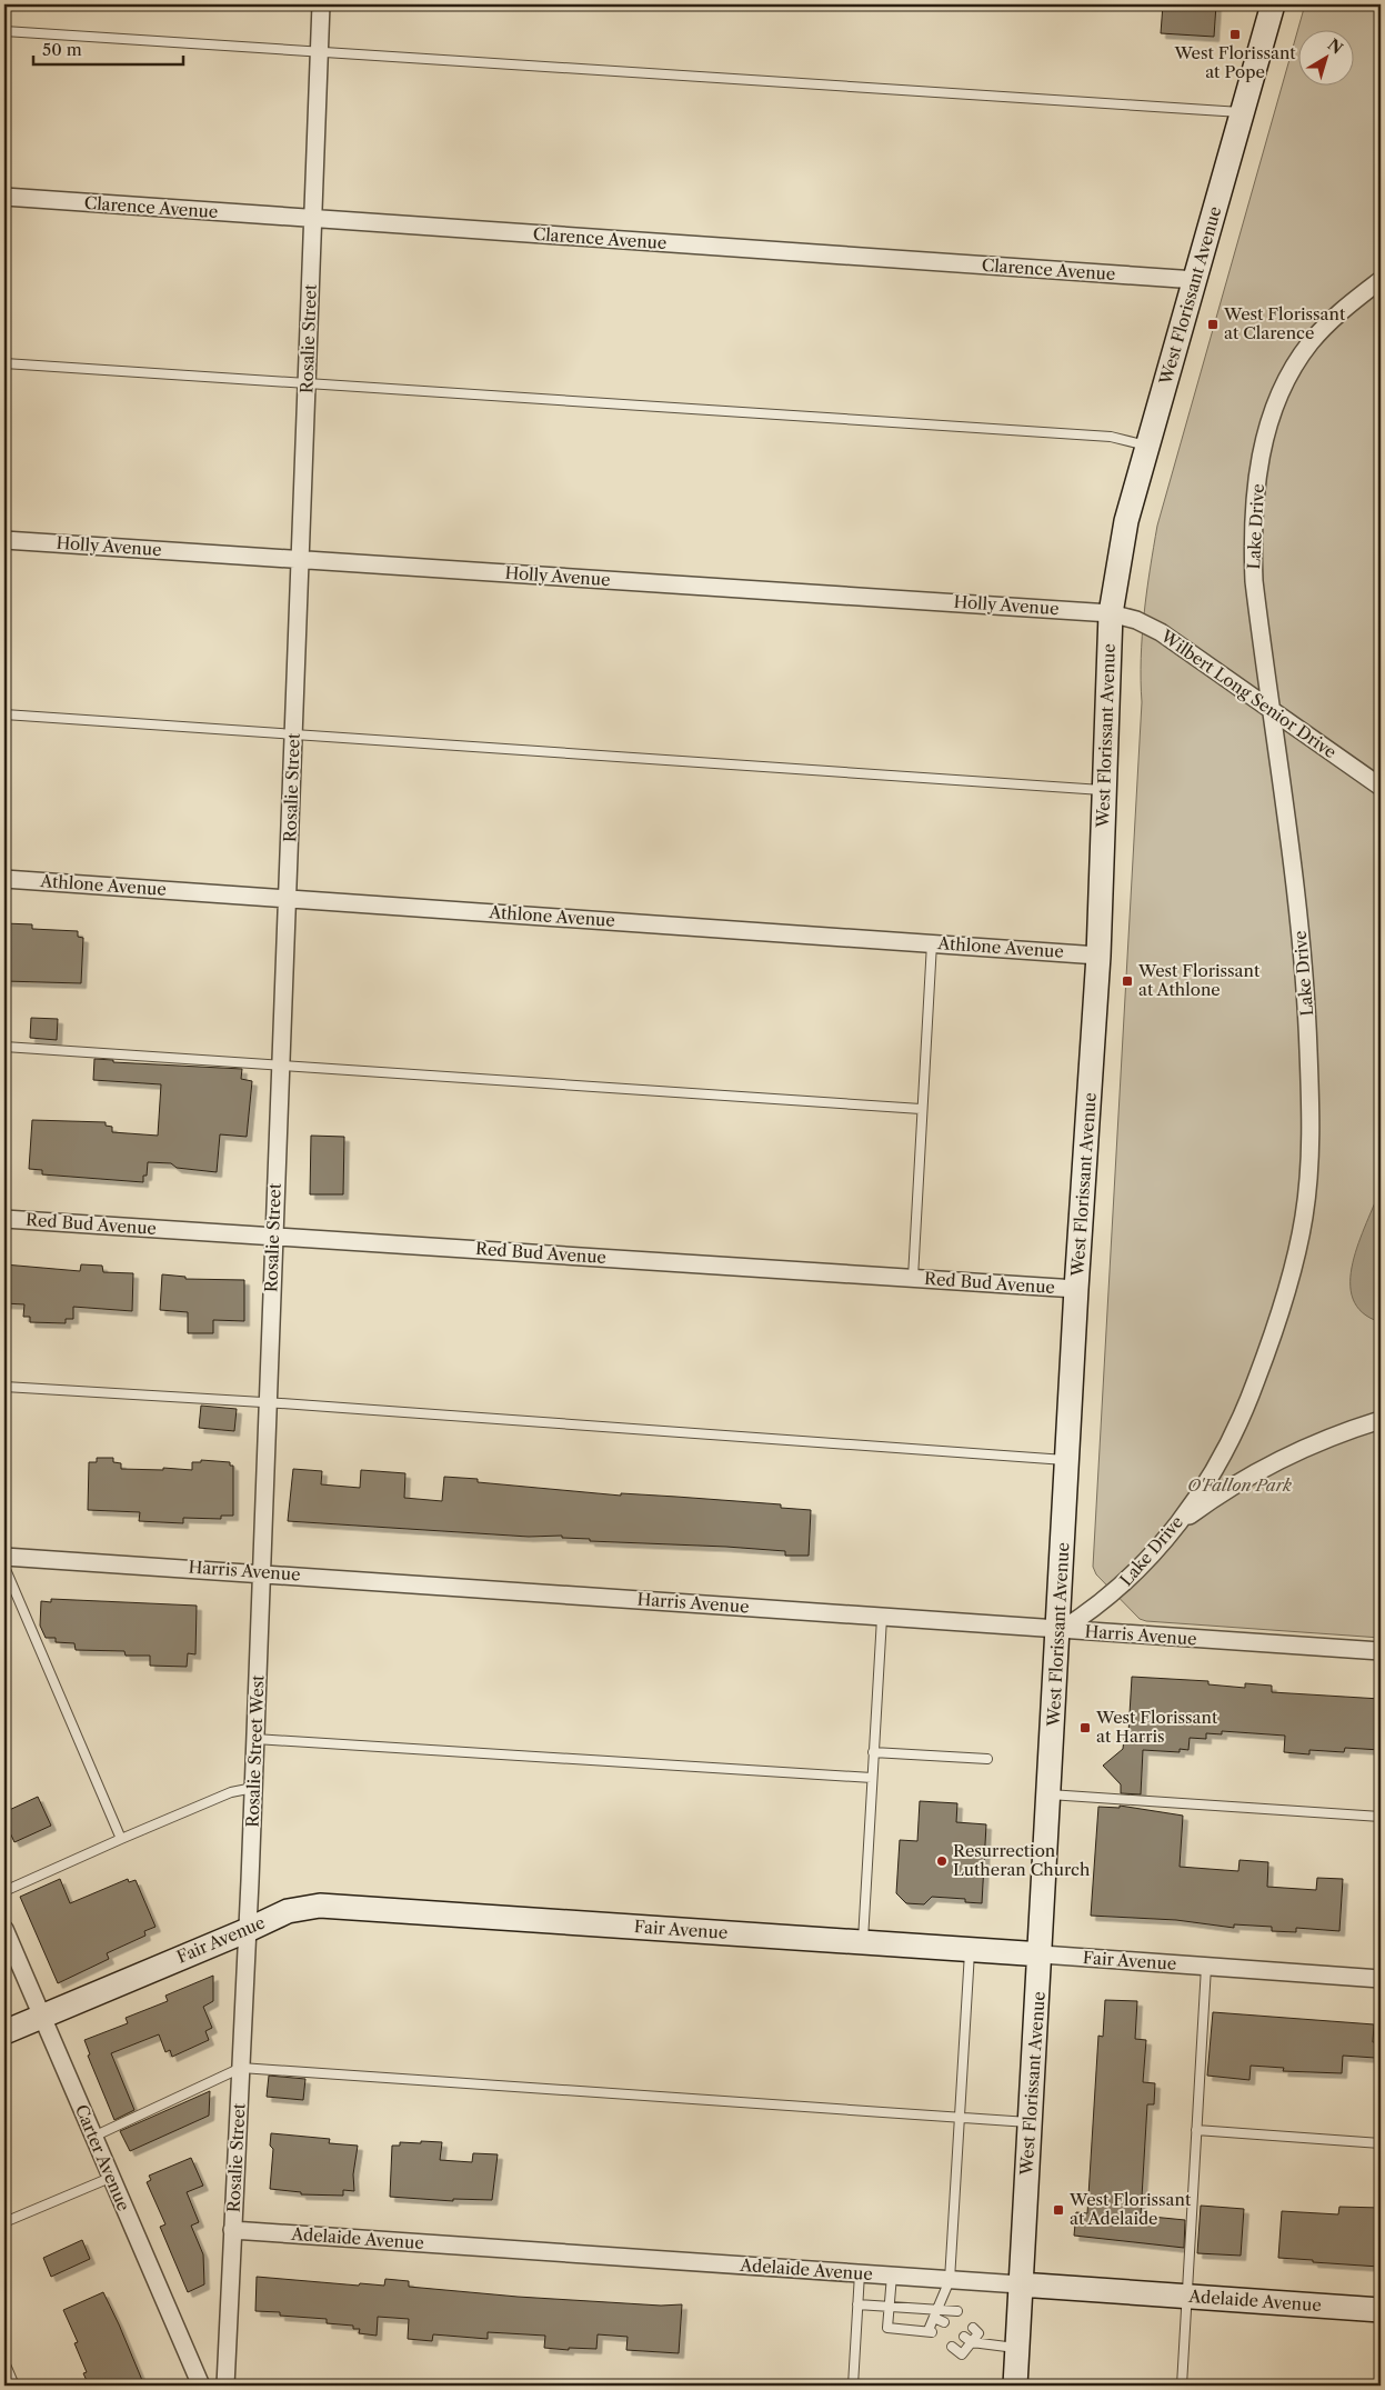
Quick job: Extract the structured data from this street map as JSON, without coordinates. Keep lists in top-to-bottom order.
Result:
{
  "streets": {
    "main road": ["West Florissant Avenue", "Fair Avenue", "Adelaide Avenue"],
    "street": [
      "Clarence Avenue",
      "Rosalie Street",
      "Lake Drive",
      "Holly Avenue",
      "Wilbert Long Senior Drive",
      "Athlone Avenue",
      "Red Bud Avenue",
      "Harris Avenue",
      "Rosalie Street West",
      "Carter Avenue"
    ]
  },
  "crossings": [
    ["Clarence Avenue", "West Florissant Avenue"],
    ["Clarence Avenue", "Rosalie Street"],
    ["West Florissant Avenue", "Lake Drive"],
    ["West Florissant Avenue", "Holly Avenue"],
    ["West Florissant Avenue", "Wilbert Long Senior Drive"],
    ["West Florissant Avenue", "Athlone Avenue"],
    ["West Florissant Avenue", "Red Bud Avenue"],
    ["West Florissant Avenue", "Harris Avenue"],
    ["West Florissant Avenue", "Fair Avenue"],
    ["West Florissant Avenue", "Adelaide Avenue"],
    ["Rosalie Street", "Holly Avenue"],
    ["Rosalie Street", "Athlone Avenue"],
    ["Rosalie Street", "Red Bud Avenue"],
    ["Rosalie Street", "Harris Avenue"],
    ["Rosalie Street", "Rosalie Street West"],
    ["Rosalie Street", "Fair Avenue"],
    ["Rosalie Street", "Adelaide Avenue"],
    ["Lake Drive", "Wilbert Long Senior Drive"],
    ["Lake Drive", "Harris Avenue"],
    ["Holly Avenue", "Wilbert Long Senior Drive"],
    ["Harris Avenue", "Rosalie Street West"],
    ["Rosalie Street West", "Fair Avenue"],
    ["Fair Avenue", "Carter Avenue"]
  ],
  "parks": ["O'Fallon Park"],
  "places": {
    "transit": [
      "West Florissant at Pope",
      "West Florissant at Clarence",
      "West Florissant at Athlone",
      "West Florissant at Harris",
      "West Florissant at Adelaide"
    ],
    "other": ["Resurrection Lutheran Church"]
  },
  "scale_bar": "50 m",
  "north": "top right"
}
